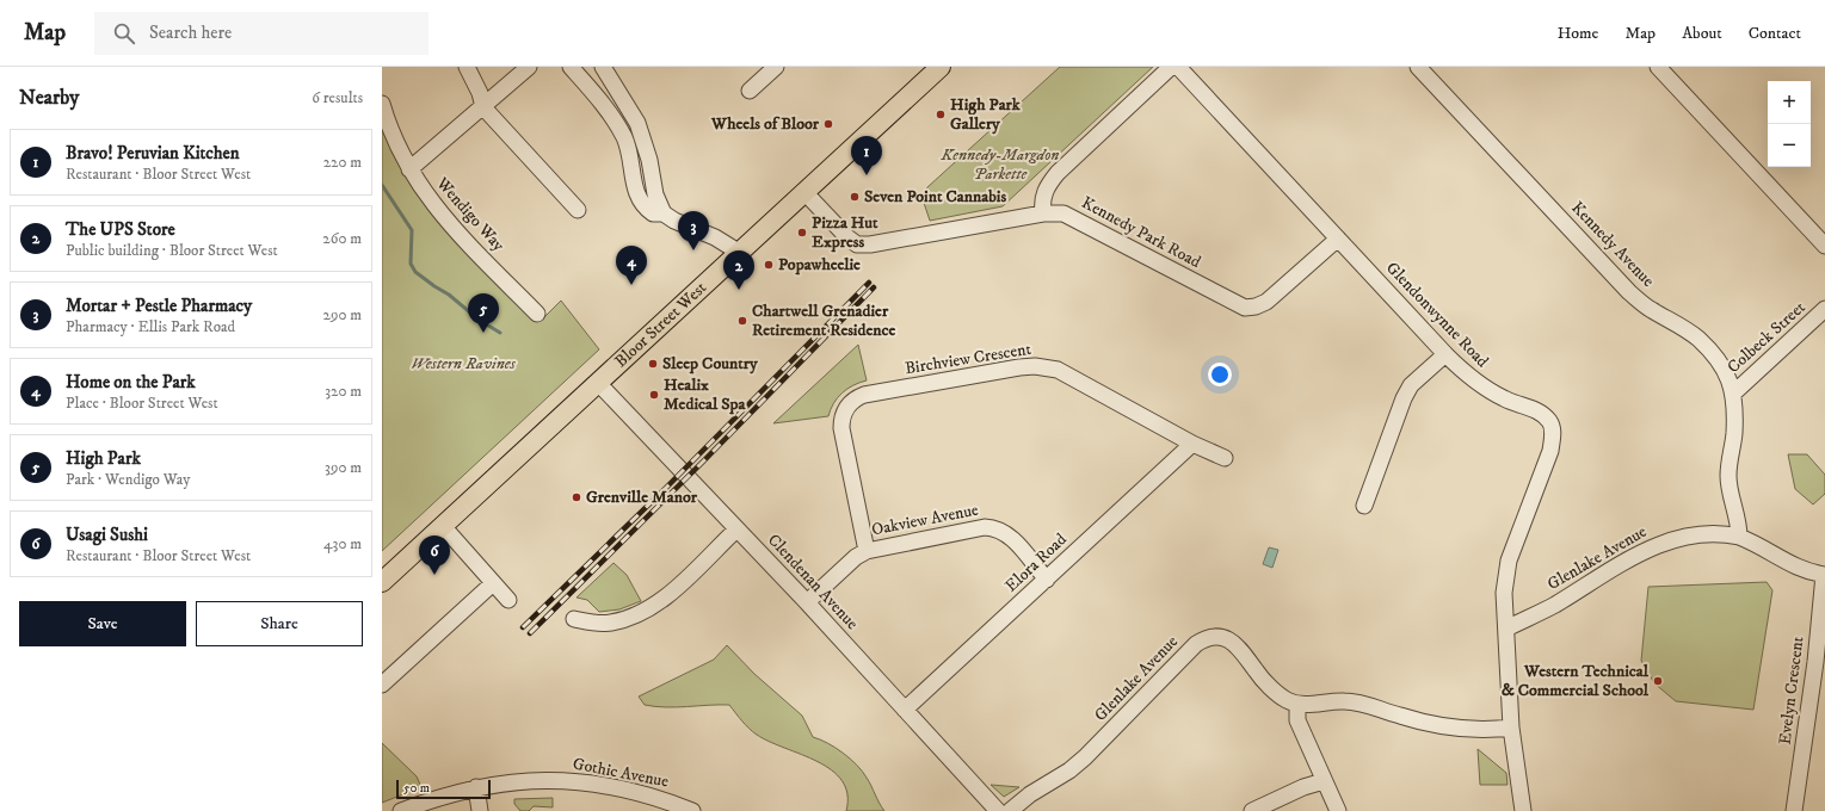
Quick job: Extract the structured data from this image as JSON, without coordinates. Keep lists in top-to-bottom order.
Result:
{
  "streets": {
    "main road": ["Bloor Street West"],
    "street": [
      "Wendigo Way",
      "Kennedy Park Road",
      "Kennedy Avenue",
      "Glendonwynne Road",
      "Colbeck Street",
      "Birchview Crescent",
      "Oakview Avenue",
      "Glenlake Avenue",
      "Elora Road",
      "Clendenan Avenue",
      "Evelyn Crescent",
      "Gothic Avenue"
    ]
  },
  "crossings": [
    ["Kennedy Park Road", "Glendonwynne Road"],
    ["Kennedy Park Road", "Bloor Street West"],
    ["Kennedy Avenue", "Colbeck Street"],
    ["Kennedy Avenue", "Glenlake Avenue"],
    ["Glendonwynne Road", "Glenlake Avenue"],
    ["Bloor Street West", "Clendenan Avenue"],
    ["Birchview Crescent", "Oakview Avenue"],
    ["Birchview Crescent", "Elora Road"],
    ["Oakview Avenue", "Elora Road"],
    ["Oakview Avenue", "Clendenan Avenue"],
    ["Elora Road", "Clendenan Avenue"]
  ],
  "parks": ["Kennedy-Margdon Parkette", "Western Ravines"],
  "places": [
    "High Park Gallery",
    "Wheels of Bloor",
    "Seven Point Cannabis",
    "Pizza Hut Express",
    "Popawheelie",
    "Chartwell Grenadier Retirement Residence",
    "Sleep Country",
    "Healix Medical Spa",
    "Grenville Manor",
    "Western Technical & Commercial School"
  ],
  "scale_bar": "50 m",
  "page": {
    "header": "Map",
    "search": "Search here",
    "nav": [
      "Home",
      "Map",
      "About",
      "Contact"
    ],
    "heading": ["Nearby", "6 results"],
    "map_buttons": ["+", "−"],
    "list": [
      {
        "mark": "1",
        "name": "Bravo! Peruvian Kitchen",
        "note": "Restaurant · Bloor Street West",
        "value": "220 m"
      },
      {
        "mark": "2",
        "name": "The UPS Store",
        "note": "Public building · Bloor Street West",
        "value": "260 m"
      },
      {
        "mark": "3",
        "name": "Mortar + Pestle Pharmacy",
        "note": "Pharmacy · Ellis Park Road",
        "value": "290 m"
      },
      {
        "mark": "4",
        "name": "Home on the Park",
        "note": "Place · Bloor Street West",
        "value": "320 m"
      },
      {
        "mark": "5",
        "name": "High Park",
        "note": "Park · Wendigo Way",
        "value": "390 m"
      },
      {
        "mark": "6",
        "name": "Usagi Sushi",
        "note": "Restaurant · Bloor Street West",
        "value": "430 m"
      }
    ],
    "pins": [
      "1",
      "3",
      "4",
      "2",
      "5",
      "6"
    ],
    "buttons": ["Save", "Share"],
    "scale": "50 m"
  }
}
